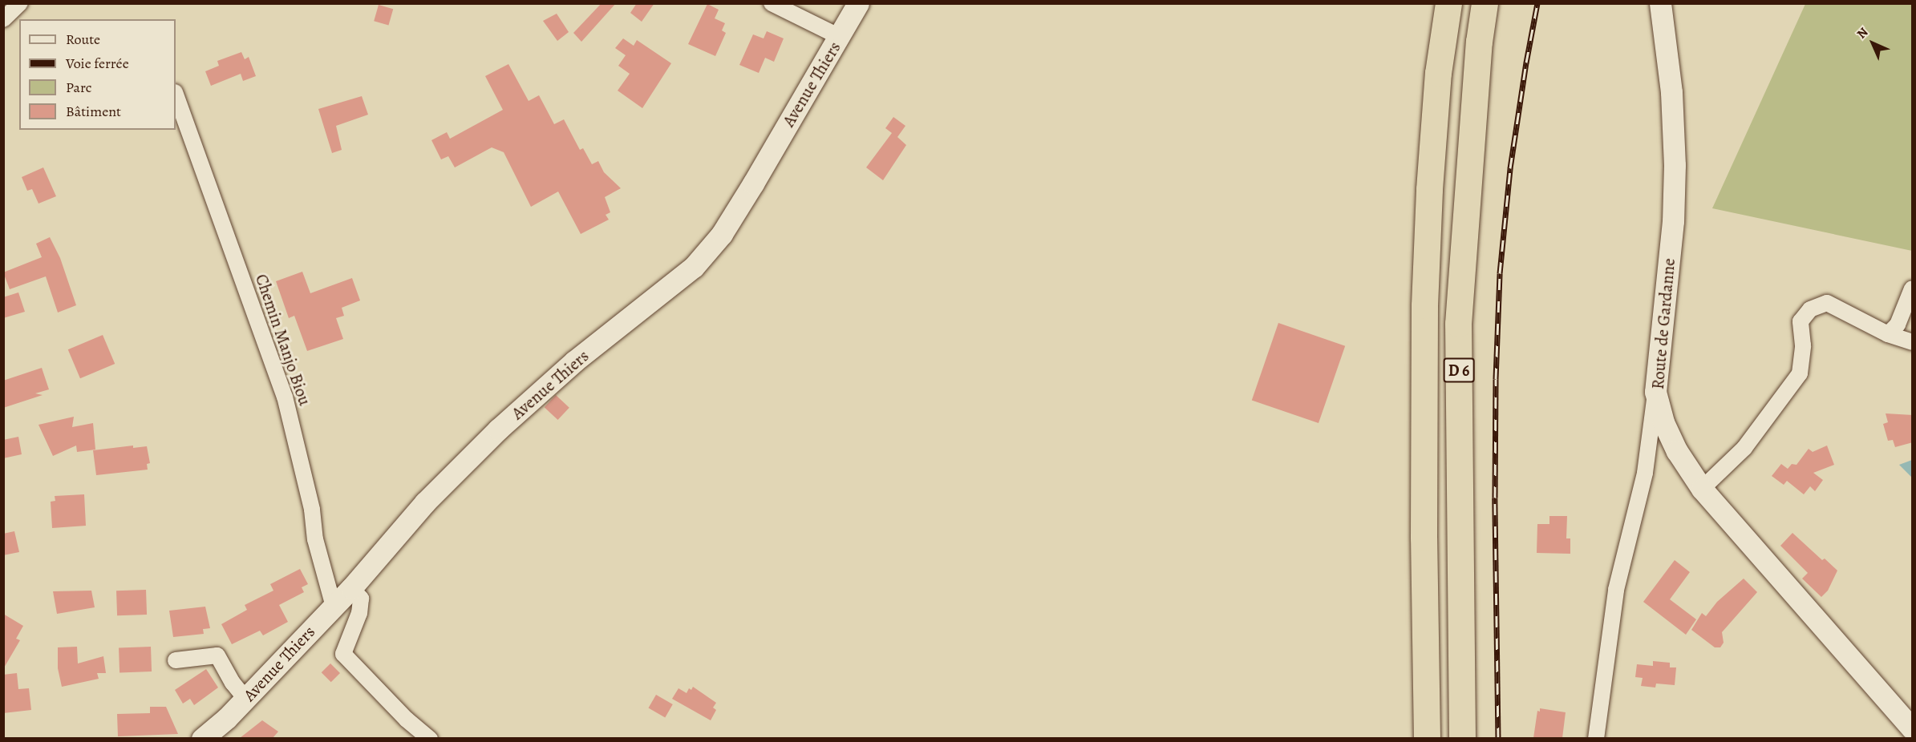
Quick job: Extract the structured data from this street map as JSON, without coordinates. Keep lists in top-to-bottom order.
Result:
{
  "streets": {
    "highway": ["D 6"],
    "main road": ["Avenue Thiers", "Route de Gardanne"],
    "street": ["Chemin Manjo Biou"]
  },
  "crossings": [
    ["Avenue Thiers", "Chemin Manjo Biou"]
  ],
  "legend": [
    "Route",
    "Voie ferrée",
    "Parc",
    "Bâtiment"
  ],
  "north": "top left"
}
